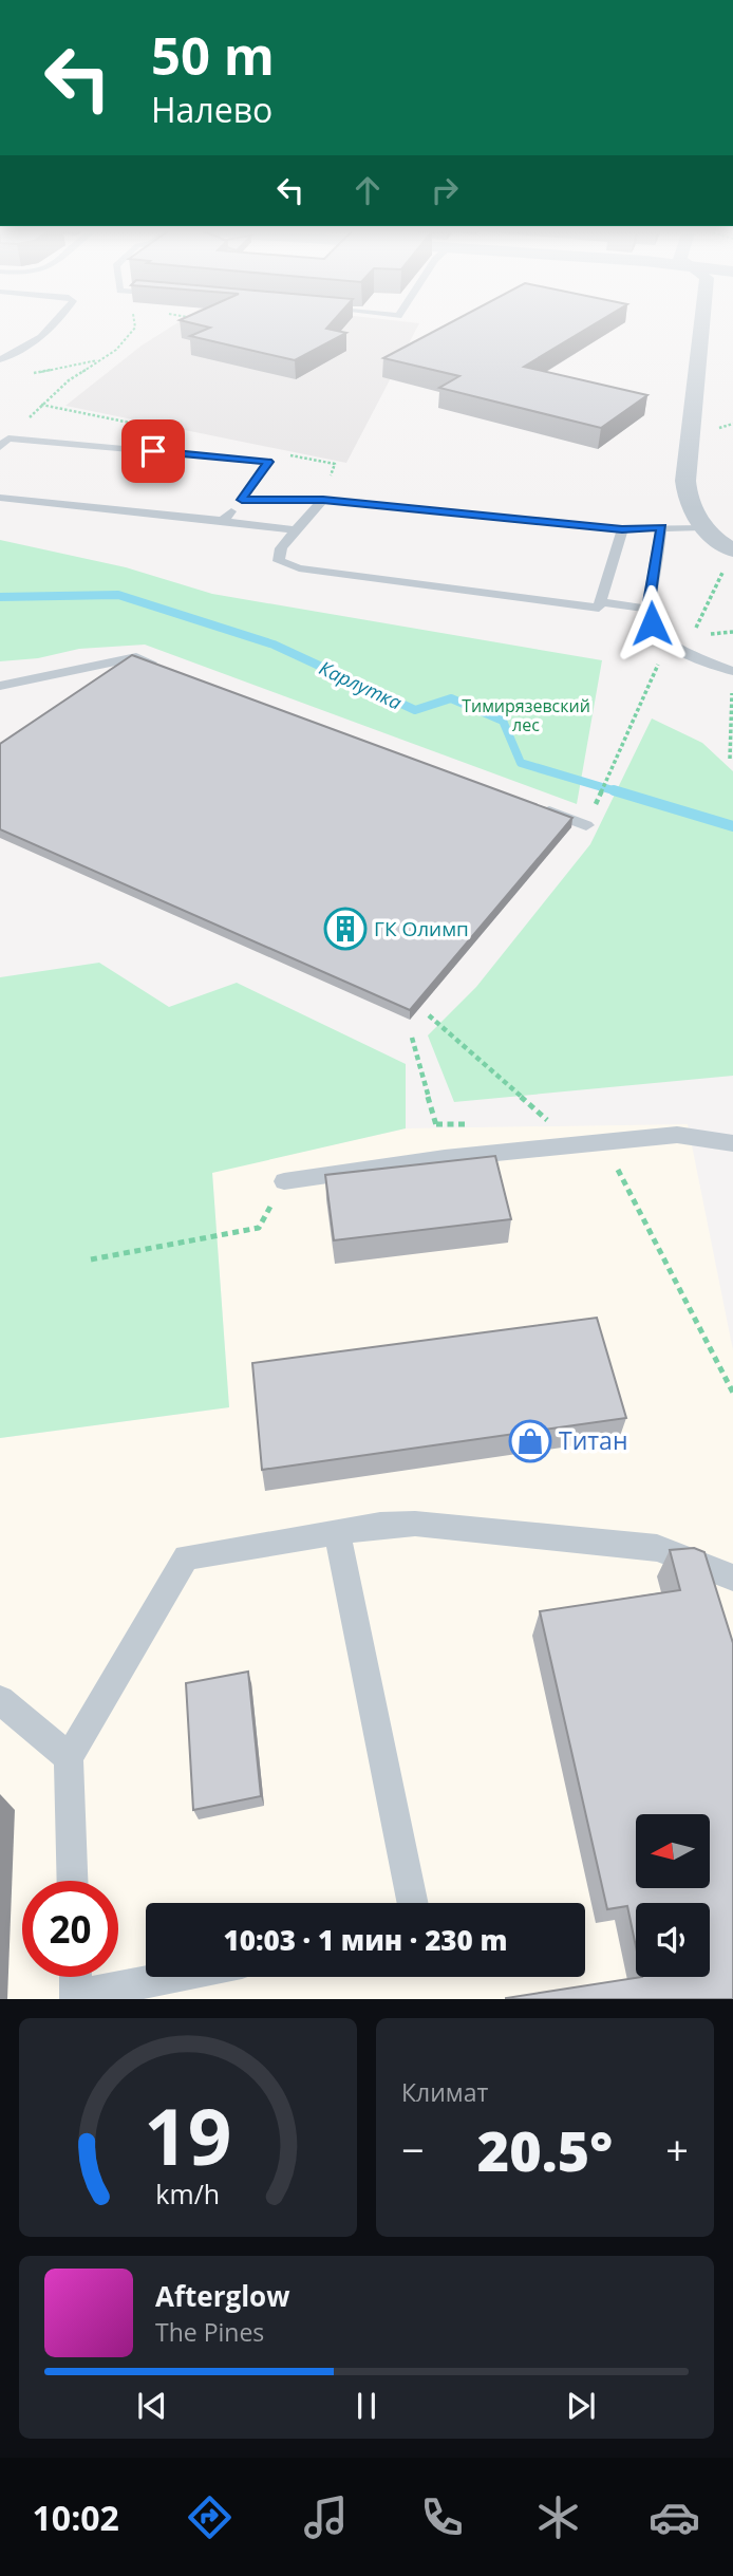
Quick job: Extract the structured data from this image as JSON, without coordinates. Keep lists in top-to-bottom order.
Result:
{
  "water": ["Карлутка"],
  "parks": ["Тимирязевский лес"],
  "places": {
    "building": ["ГК Олимп"],
    "shop": ["Титан"]
  },
  "north": "left",
  "page": {
    "turn": ["50 m", "Налево"],
    "limit": "20",
    "trip": "10:03 · 1 мин · 230 m",
    "tile": "Климат",
    "heat": ["−", "20.5°", "+"],
    "song": ["Afterglow", "The Pines"],
    "tabs": "10:02",
    "gauge": ["19", "km/h"]
  }
}
